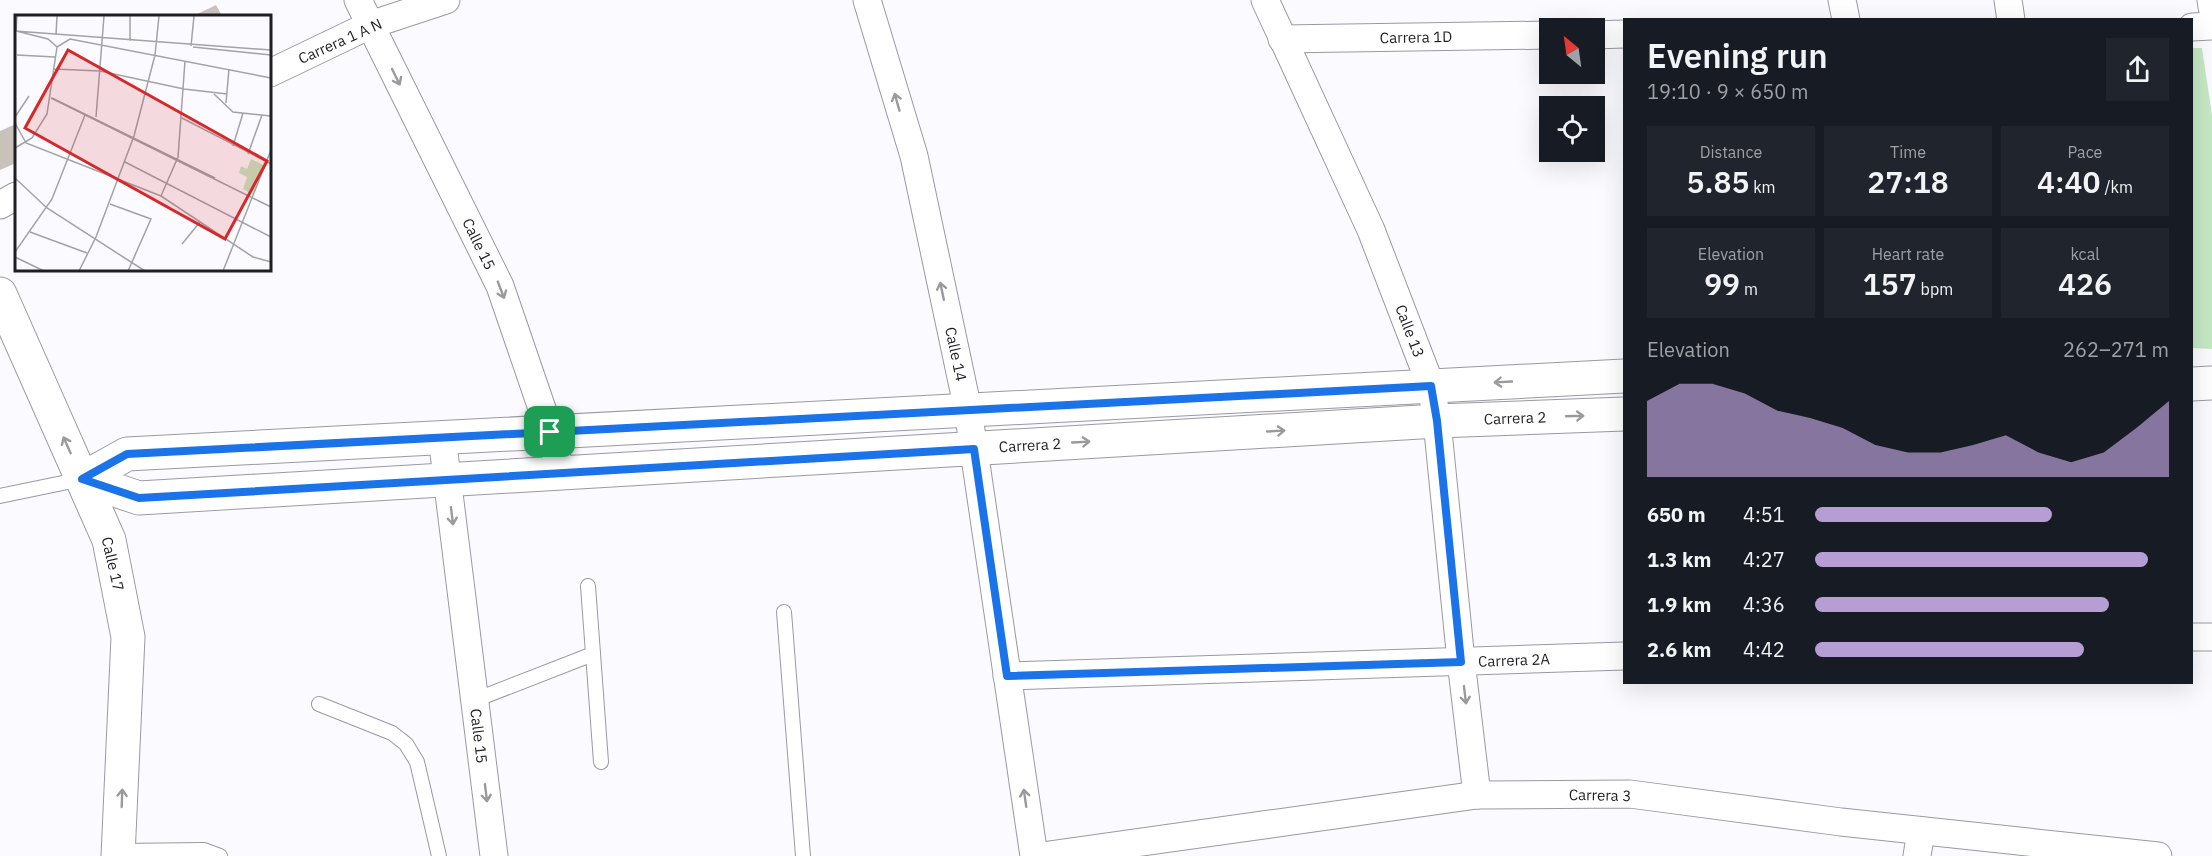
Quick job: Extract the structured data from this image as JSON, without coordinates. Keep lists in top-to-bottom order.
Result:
{
  "streets": {
    "street": [
      "Carrera 1D",
      "Carrera 1 A N",
      "Calle 15",
      "Calle 13",
      "Calle 14",
      "Carrera 2",
      "Calle 17",
      "Carrera 2A",
      "Carrera 3"
    ]
  },
  "crossings": [
    ["Carrera 1D", "Calle 13"],
    ["Carrera 1 A N", "Calle 15"],
    ["Calle 15", "Carrera 2"],
    ["Calle 13", "Carrera 2"],
    ["Calle 13", "Carrera 2A"],
    ["Calle 13", "Carrera 3"],
    ["Calle 14", "Carrera 2"],
    ["Calle 14", "Carrera 2A"],
    ["Carrera 2", "Calle 17"]
  ],
  "one_way": ["Calle 15", "Calle 14", "Calle 17"],
  "north": "top left",
  "page": {
    "heading": ["Evening run", "19:10 · 9 × 650 m"],
    "stats": [
      ["Distance", "5.85 km"],
      ["Time", "27:18"],
      ["Pace", "4:40 /km"],
      ["Elevation", "99 m"],
      ["Heart rate", "157 bpm"],
      ["kcal", "426"]
    ],
    "chart": ["Elevation", "262–271 m"],
    "list": [
      {
        "name": "650 m",
        "note": "4:51"
      },
      {
        "name": "1.3 km",
        "note": "4:27"
      },
      {
        "name": "1.9 km",
        "note": "4:36"
      },
      {
        "name": "2.6 km",
        "note": "4:42"
      }
    ]
  }
}
